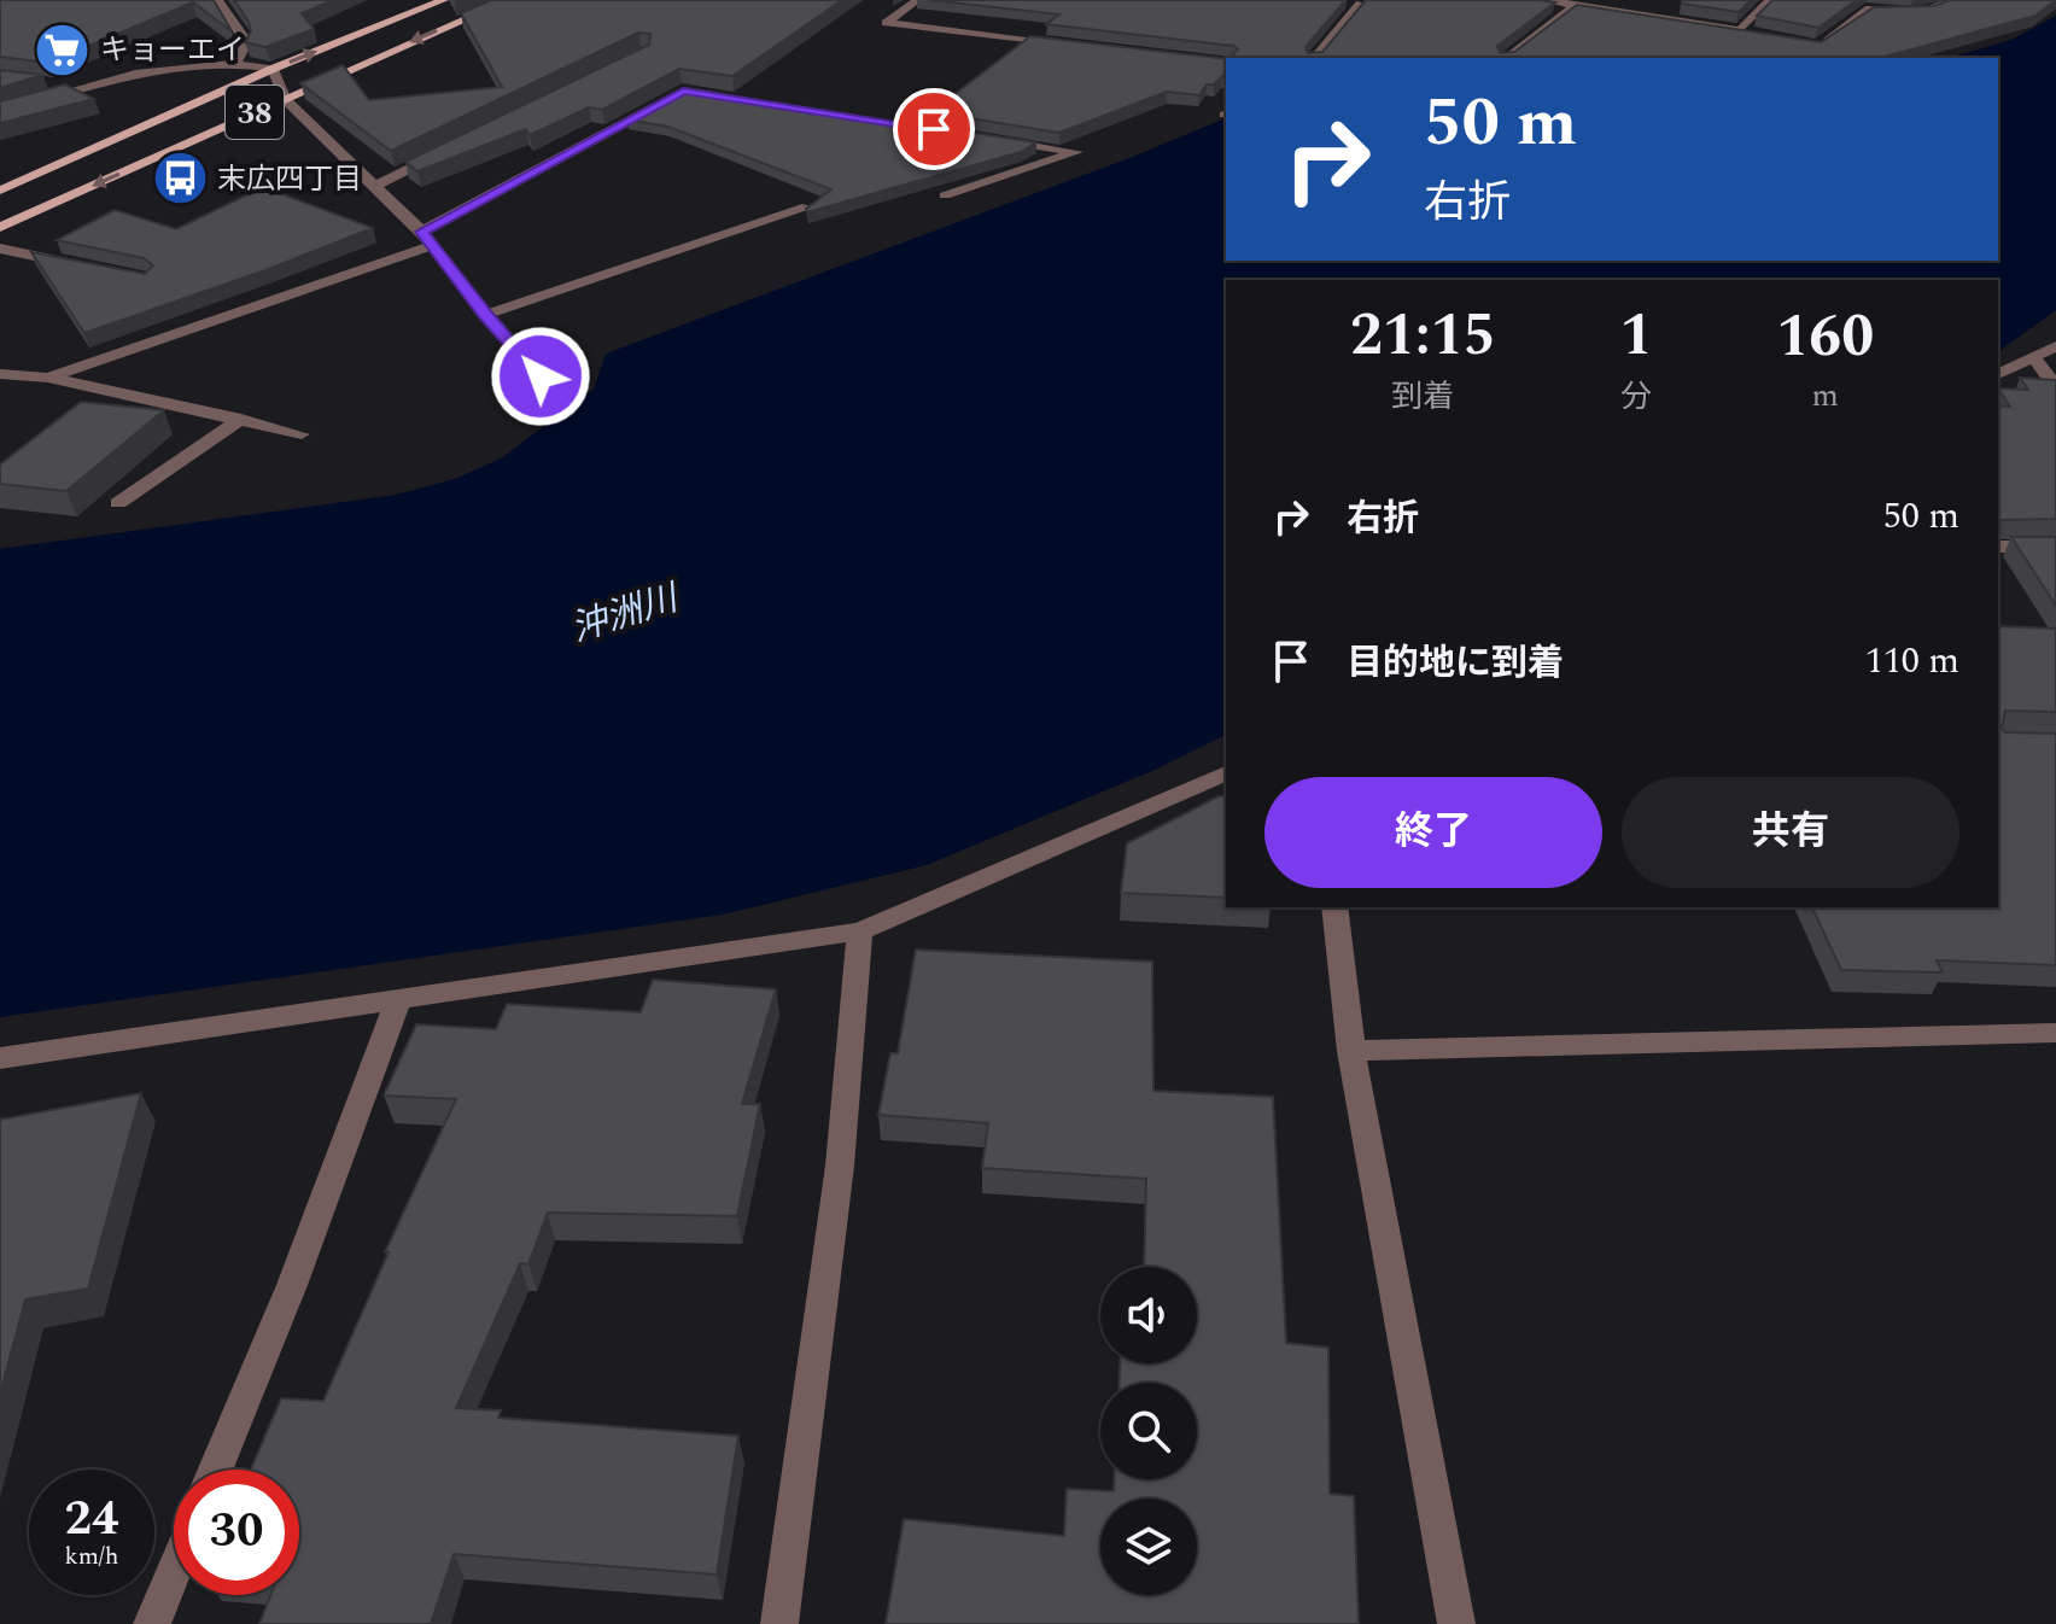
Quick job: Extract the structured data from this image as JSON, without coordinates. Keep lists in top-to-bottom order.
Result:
{
  "streets": {
    "main road": ["38"]
  },
  "water": ["沖洲川"],
  "places": {
    "supermarket": ["キョーエイ"],
    "bus stop": ["末広四丁目"]
  },
  "page": {
    "turn": ["50 m", "右折"],
    "eta": [
      "21:15",
      "到着",
      "1",
      "分",
      "160",
      "m"
    ],
    "list": [
      {
        "name": "右折",
        "value": "50 m"
      },
      {
        "name": "目的地に到着",
        "value": "110 m"
      }
    ],
    "buttons": ["終了", "共有"],
    "speed": "24 km/h",
    "limit": "30"
  }
}
